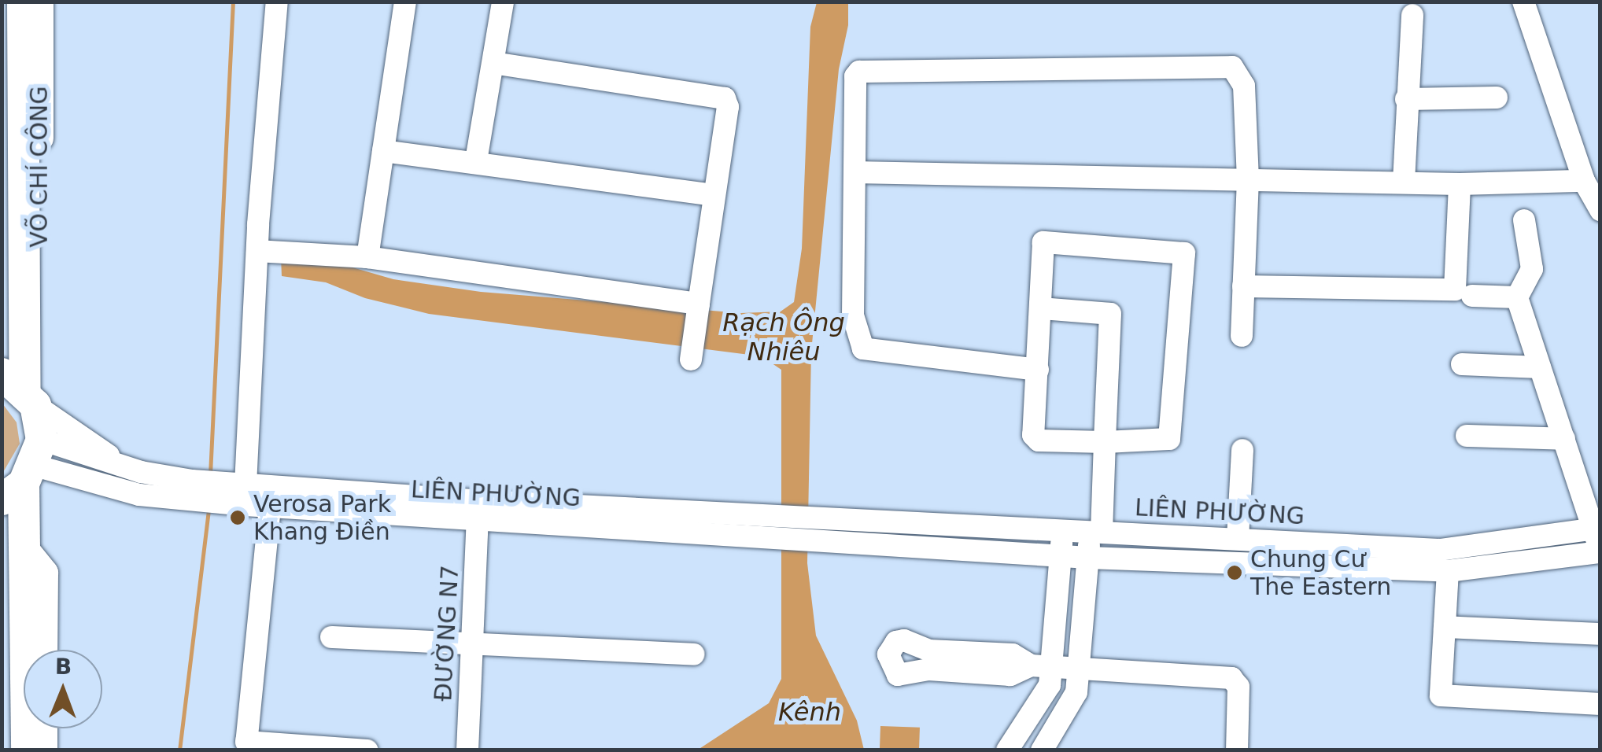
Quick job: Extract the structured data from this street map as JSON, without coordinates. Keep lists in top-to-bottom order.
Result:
{
  "streets": {
    "highway": ["VÕ CHÍ CÔNG"],
    "street": ["LIÊN PHƯỜNG", "ĐƯỜNG N7"]
  },
  "crossings": [
    ["VÕ CHÍ CÔNG", "LIÊN PHƯỜNG"],
    ["LIÊN PHƯỜNG", "ĐƯỜNG N7"]
  ],
  "water": ["Rạch Ông Nhiêu", "Kênh"],
  "places": ["Verosa Park Khang Điền", "Chung Cư The Eastern"],
  "north": "top"
}
